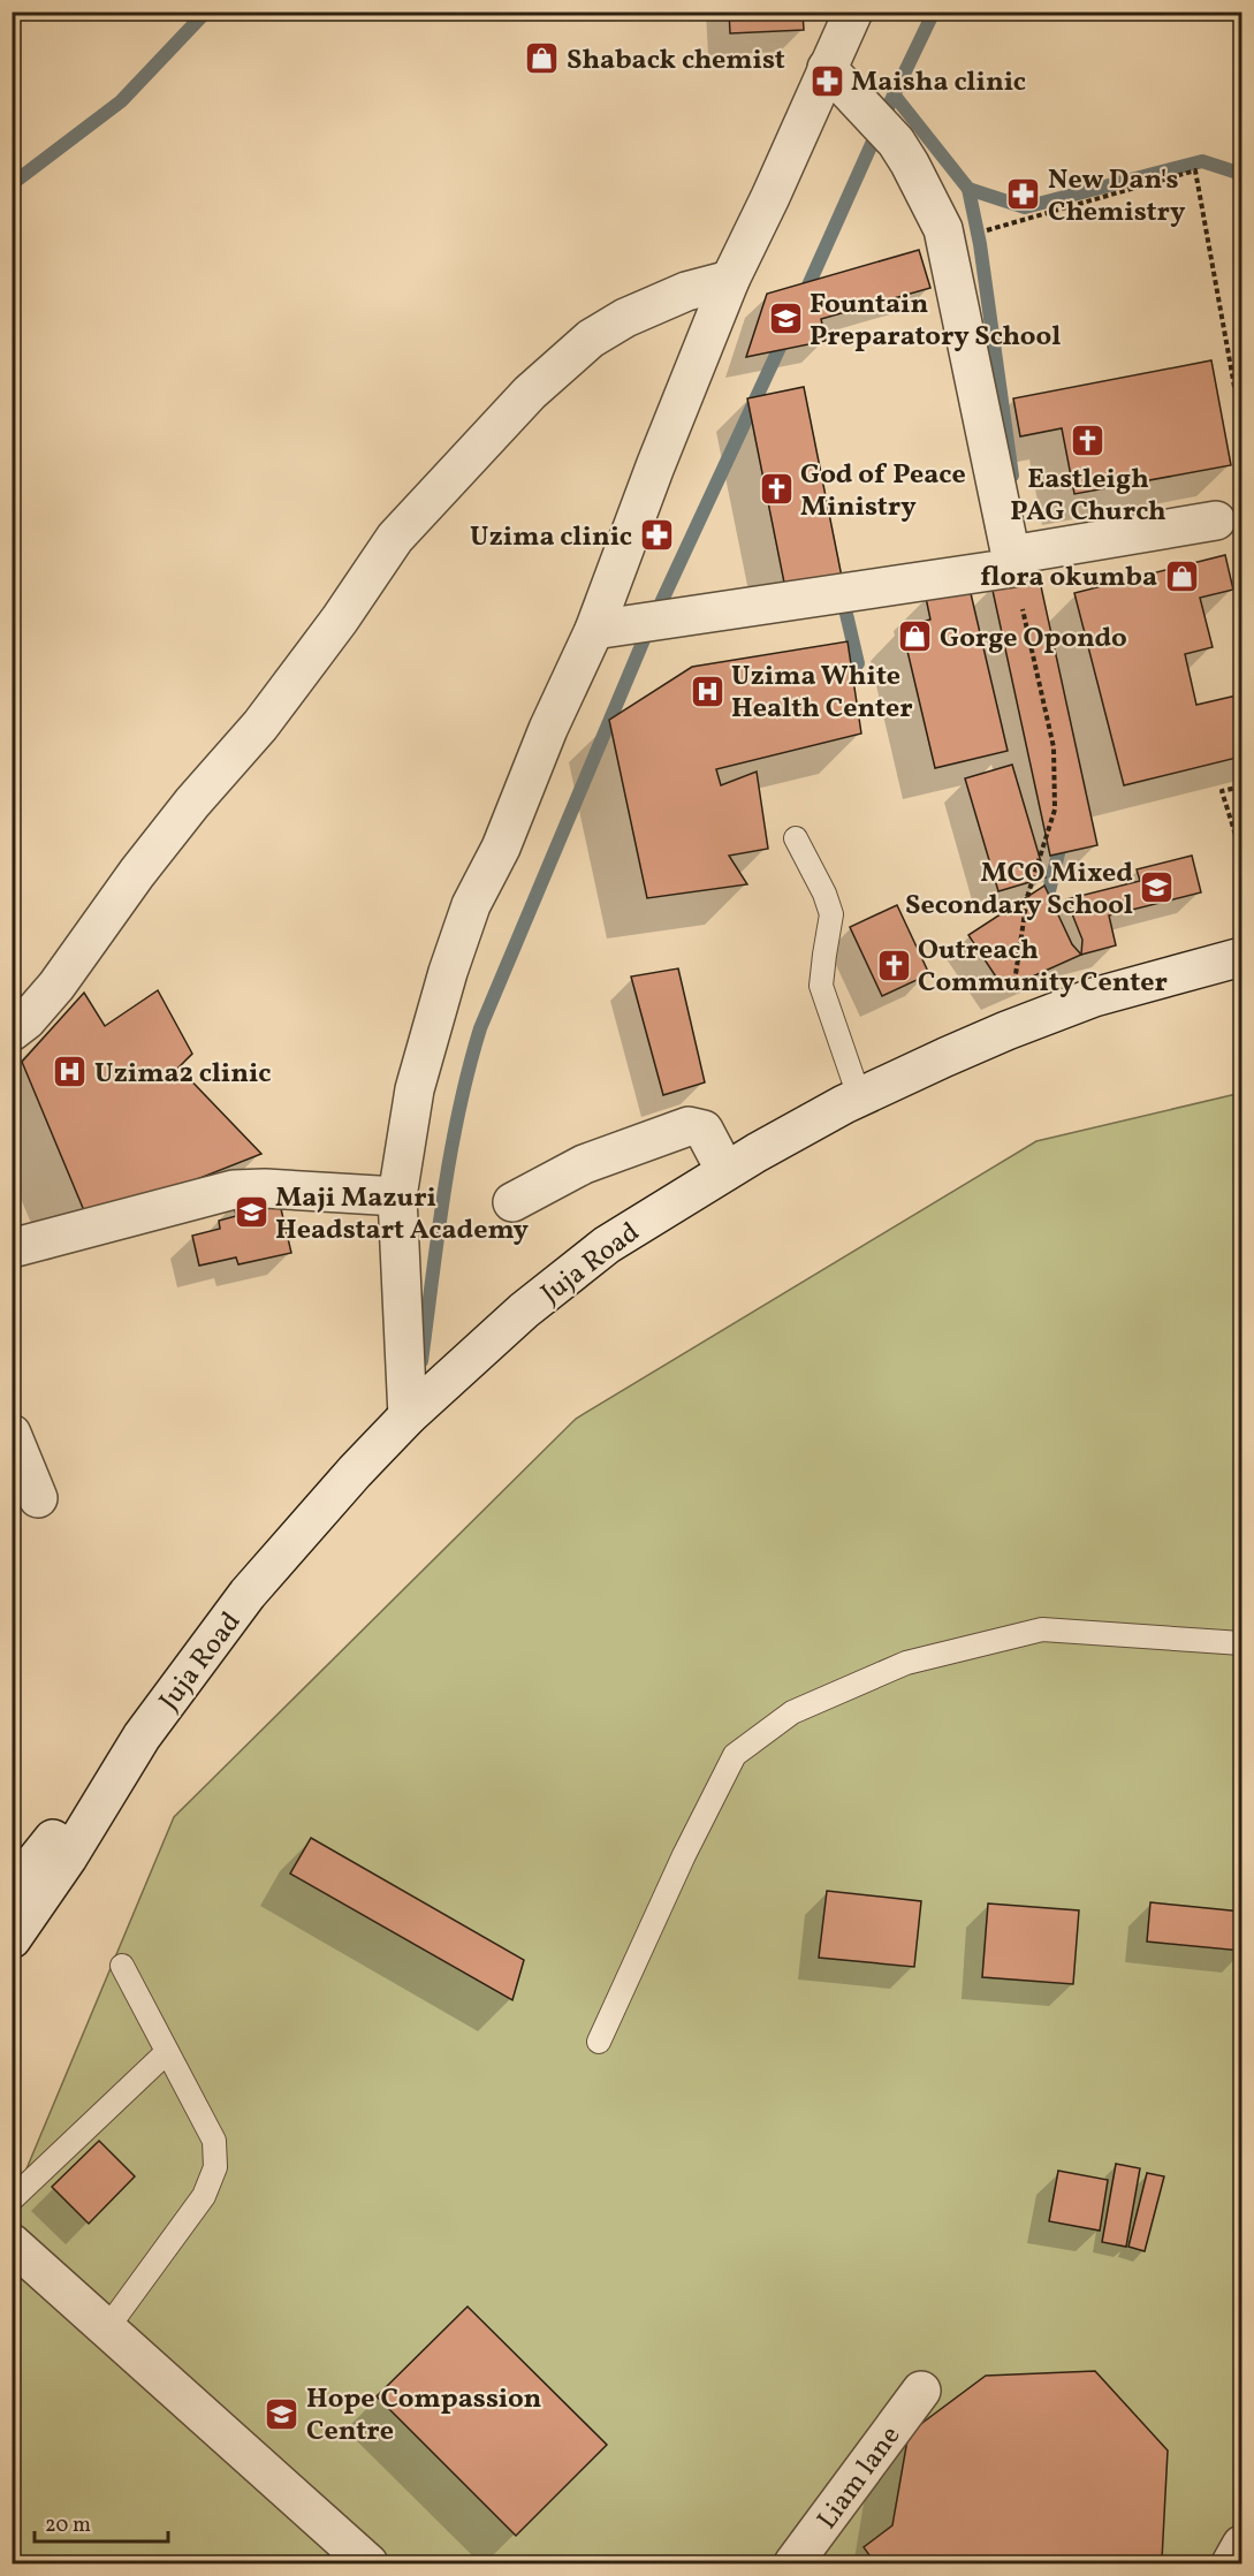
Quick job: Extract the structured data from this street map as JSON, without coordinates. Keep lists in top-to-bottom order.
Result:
{
  "streets": {
    "street": ["Juja Road", "Liam lane"]
  },
  "places": {
    "shop": ["Shaback chemist", "flora okumba", "Gorge Opondo"],
    "pharmacy": ["Maisha clinic", "New Dan's Chemistry", "Uzima clinic"],
    "school or university": [
      "Fountain Preparatory School",
      "MCO Mixed Secondary School",
      "Maji Mazuri Headstart Academy",
      "Hope Compassion Centre"
    ],
    "church": ["Eastleigh PAG Church", "God of Peace Ministry", "Outreach Community Center"],
    "hospital": ["Uzima White Health Center", "Uzima2 clinic"]
  },
  "scale_bar": "20 m"
}
